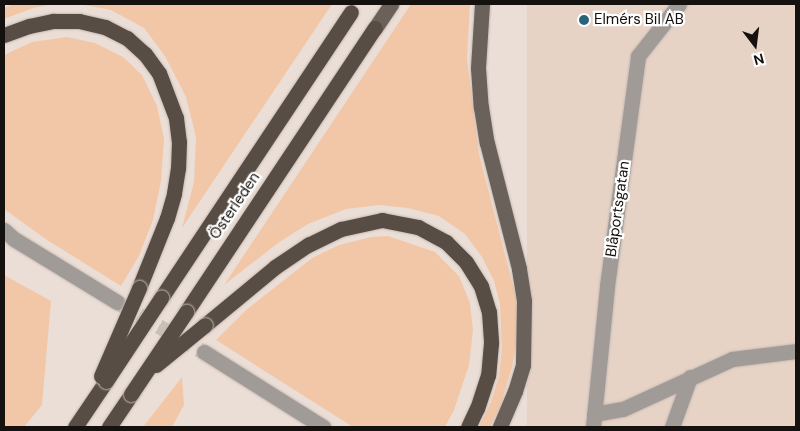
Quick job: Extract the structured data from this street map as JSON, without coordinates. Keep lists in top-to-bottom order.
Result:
{
  "streets": {
    "highway": ["Österleden"],
    "street": ["Blåportsgatan"]
  },
  "places": ["Elmérs Bil AB"],
  "north": "bottom"
}
